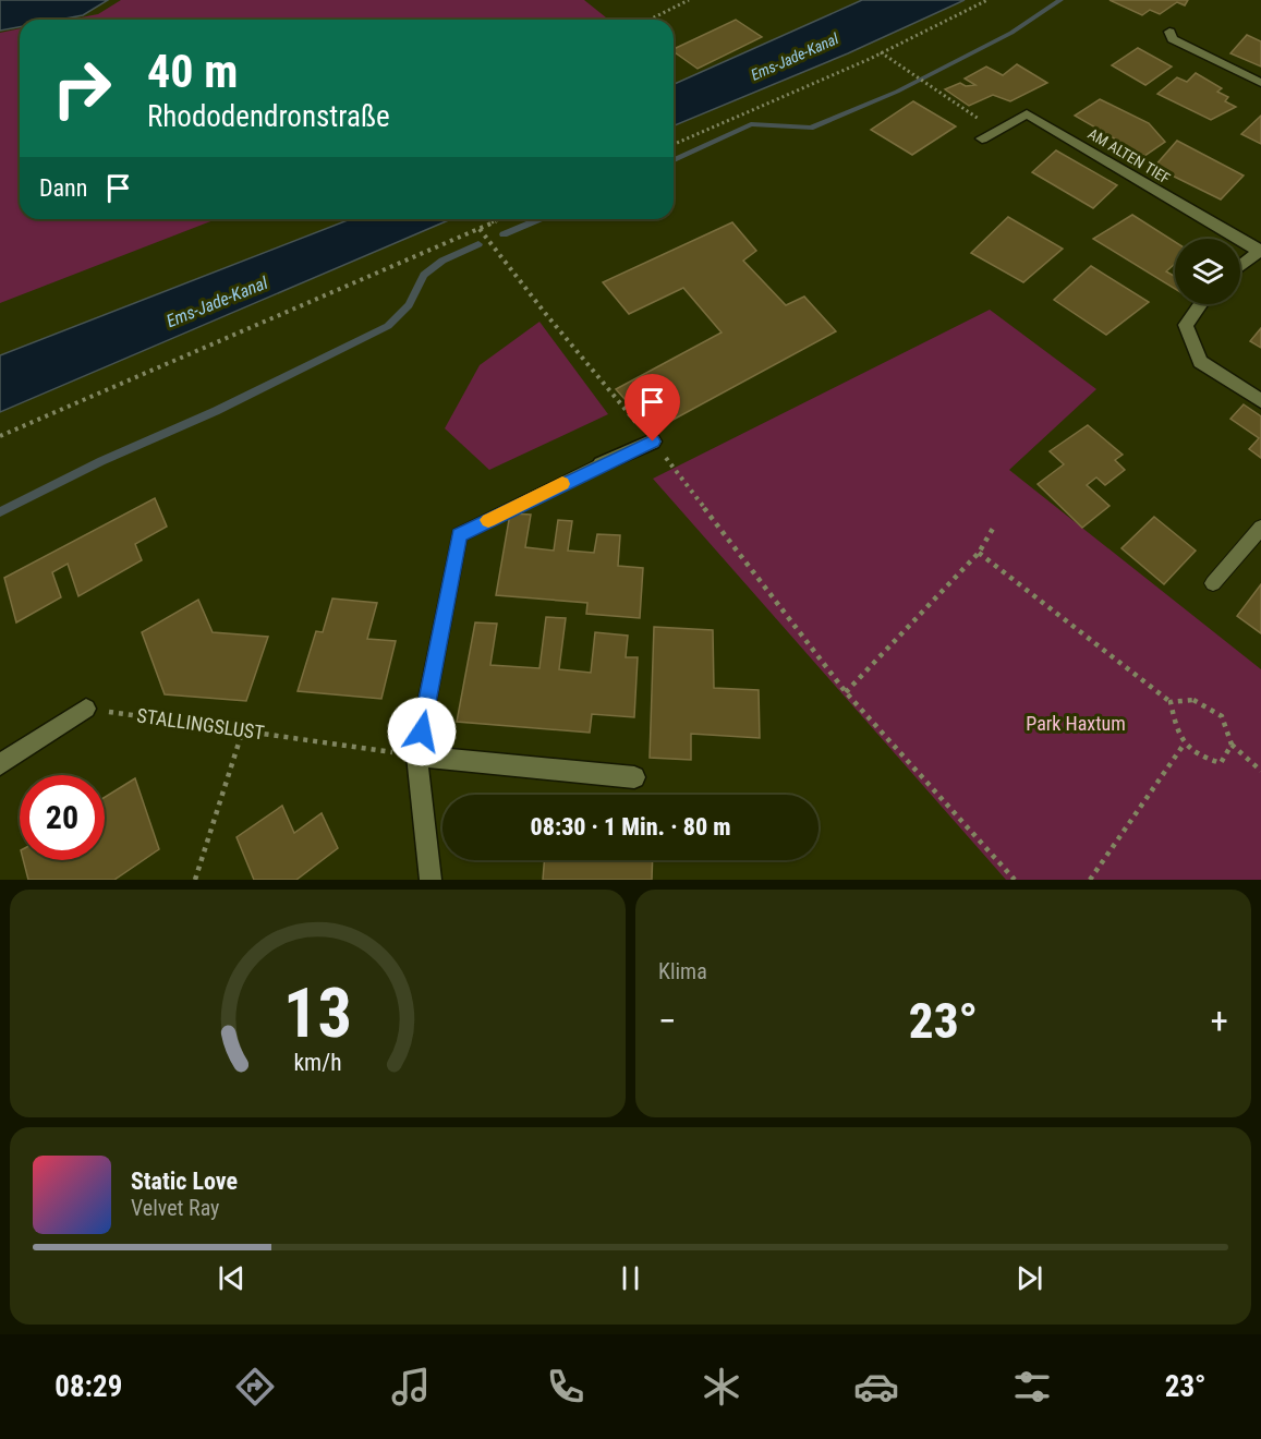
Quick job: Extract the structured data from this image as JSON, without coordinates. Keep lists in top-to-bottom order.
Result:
{
  "streets": {
    "street": ["AM ALTEN TIEF"],
    "path": ["STALLINGSLUST"]
  },
  "water": ["Ems-Jade-Kanal"],
  "parks": ["Park Haxtum"],
  "page": {
    "turn": ["40 m", "Rhododendronstraße"],
    "then": "Dann",
    "limit": "20",
    "trip": "08:30 · 1 Min. · 80 m",
    "tile": "Klima",
    "heat": ["−", "23°", "+"],
    "song": ["Static Love", "Velvet Ray"],
    "tabs": ["08:29", "23°"],
    "gauge": ["13", "km/h"]
  }
}
